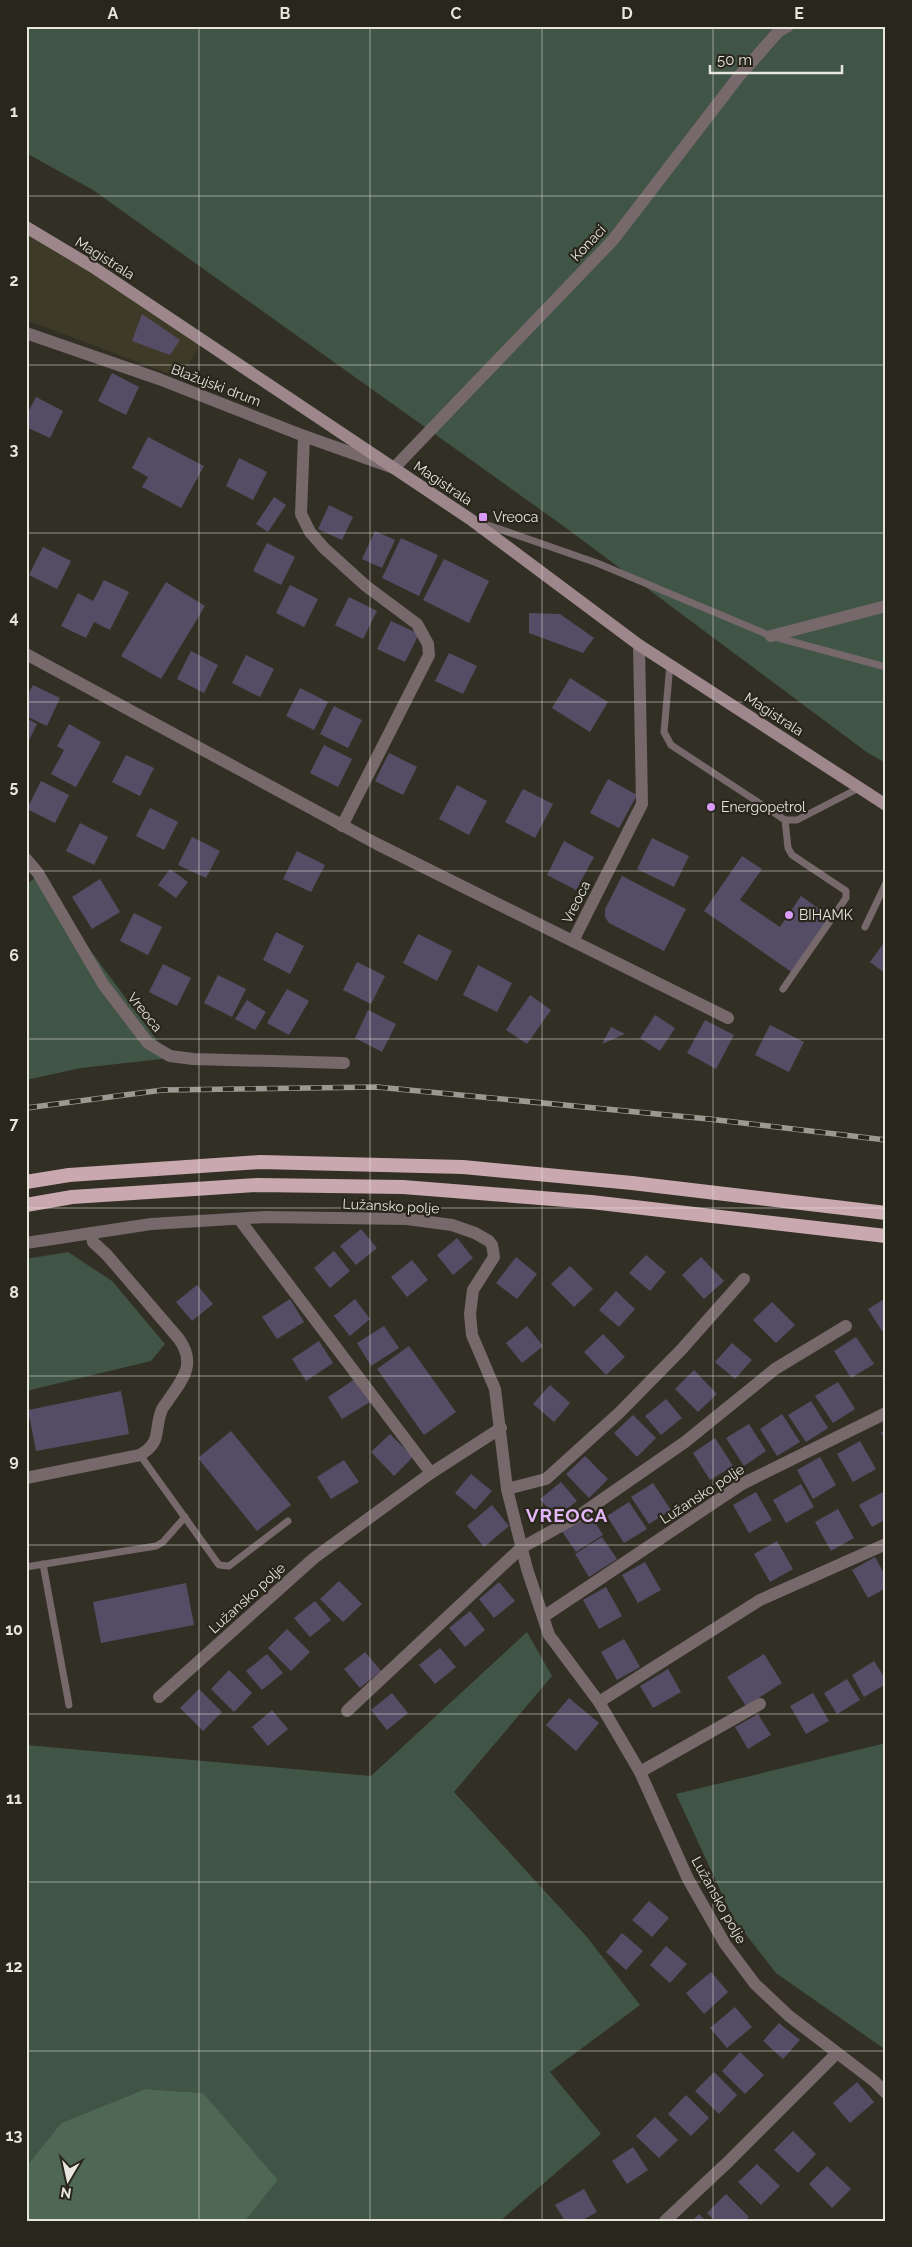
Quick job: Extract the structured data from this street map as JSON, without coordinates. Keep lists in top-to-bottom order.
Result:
{
  "streets": {
    "main road": ["Magistrala"],
    "street": [
      "Konaci",
      "Blažujski drum",
      "Vreoca",
      "Lužansko polje"
    ]
  },
  "crossings": [
    ["Konaci", "Magistrala"],
    ["Konaci", "Blažujski drum"],
    ["Magistrala", "Blažujski drum"],
    ["Magistrala", "Vreoca"]
  ],
  "districts": ["VREOCA"],
  "places": {
    "transit": ["Vreoca"],
    "other": ["Energopetrol", "BIHAMK"]
  },
  "scale_bar": "50 m",
  "north": "bottom",
  "grid": {
    "columns": [
      "A",
      "B",
      "C",
      "D",
      "E"
    ],
    "rows": [
      "1",
      "2",
      "3",
      "4",
      "5",
      "6",
      "7",
      "8",
      "9",
      "10",
      "11",
      "12",
      "13"
    ]
  }
}
